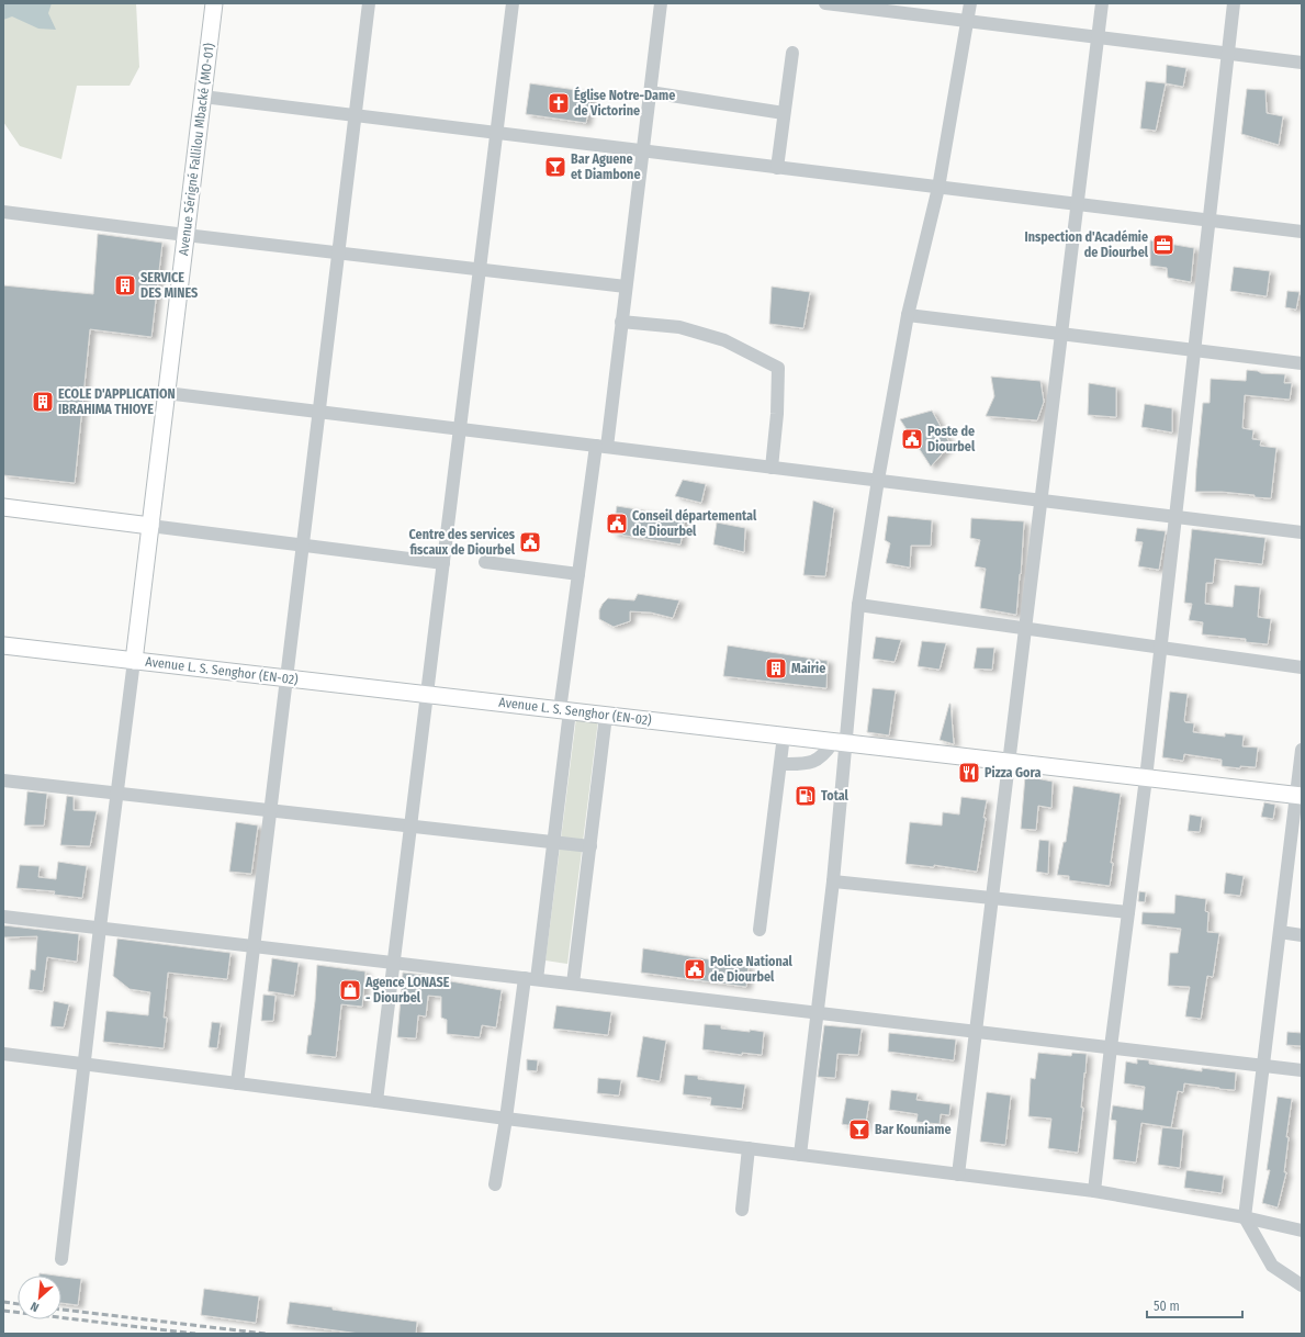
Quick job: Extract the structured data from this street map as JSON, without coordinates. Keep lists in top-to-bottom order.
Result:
{
  "streets": {
    "main road": ["Avenue Sérigné Fallilou Mbacké (MO-01)", "Avenue L. S. Senghor (EN-02)"]
  },
  "crossings": [
    ["Avenue Sérigné Fallilou Mbacké (MO-01)", "Avenue L. S. Senghor (EN-02)"]
  ],
  "places": {
    "church": ["Église Notre-Dame de Victorine"],
    "bar": ["Bar Aguene et Diambone", "Bar Kouniame"],
    "office": ["Inspection d'Académie de Diourbel"],
    "building": ["SERVICE DES MINES", "ECOLE D'APPLICATION IBRAHIMA THIOYE", "Mairie"],
    "public building": [
      "Poste de Diourbel",
      "Conseil départemental de Diourbel",
      "Centre des services fiscaux de Diourbel",
      "Police National de Diourbel"
    ],
    "restaurant": ["Pizza Gora"],
    "fuel station": ["Total"],
    "shop": ["Agence LONASE - Diourbel"]
  },
  "scale_bar": "50 m",
  "north": "bottom left"
}
